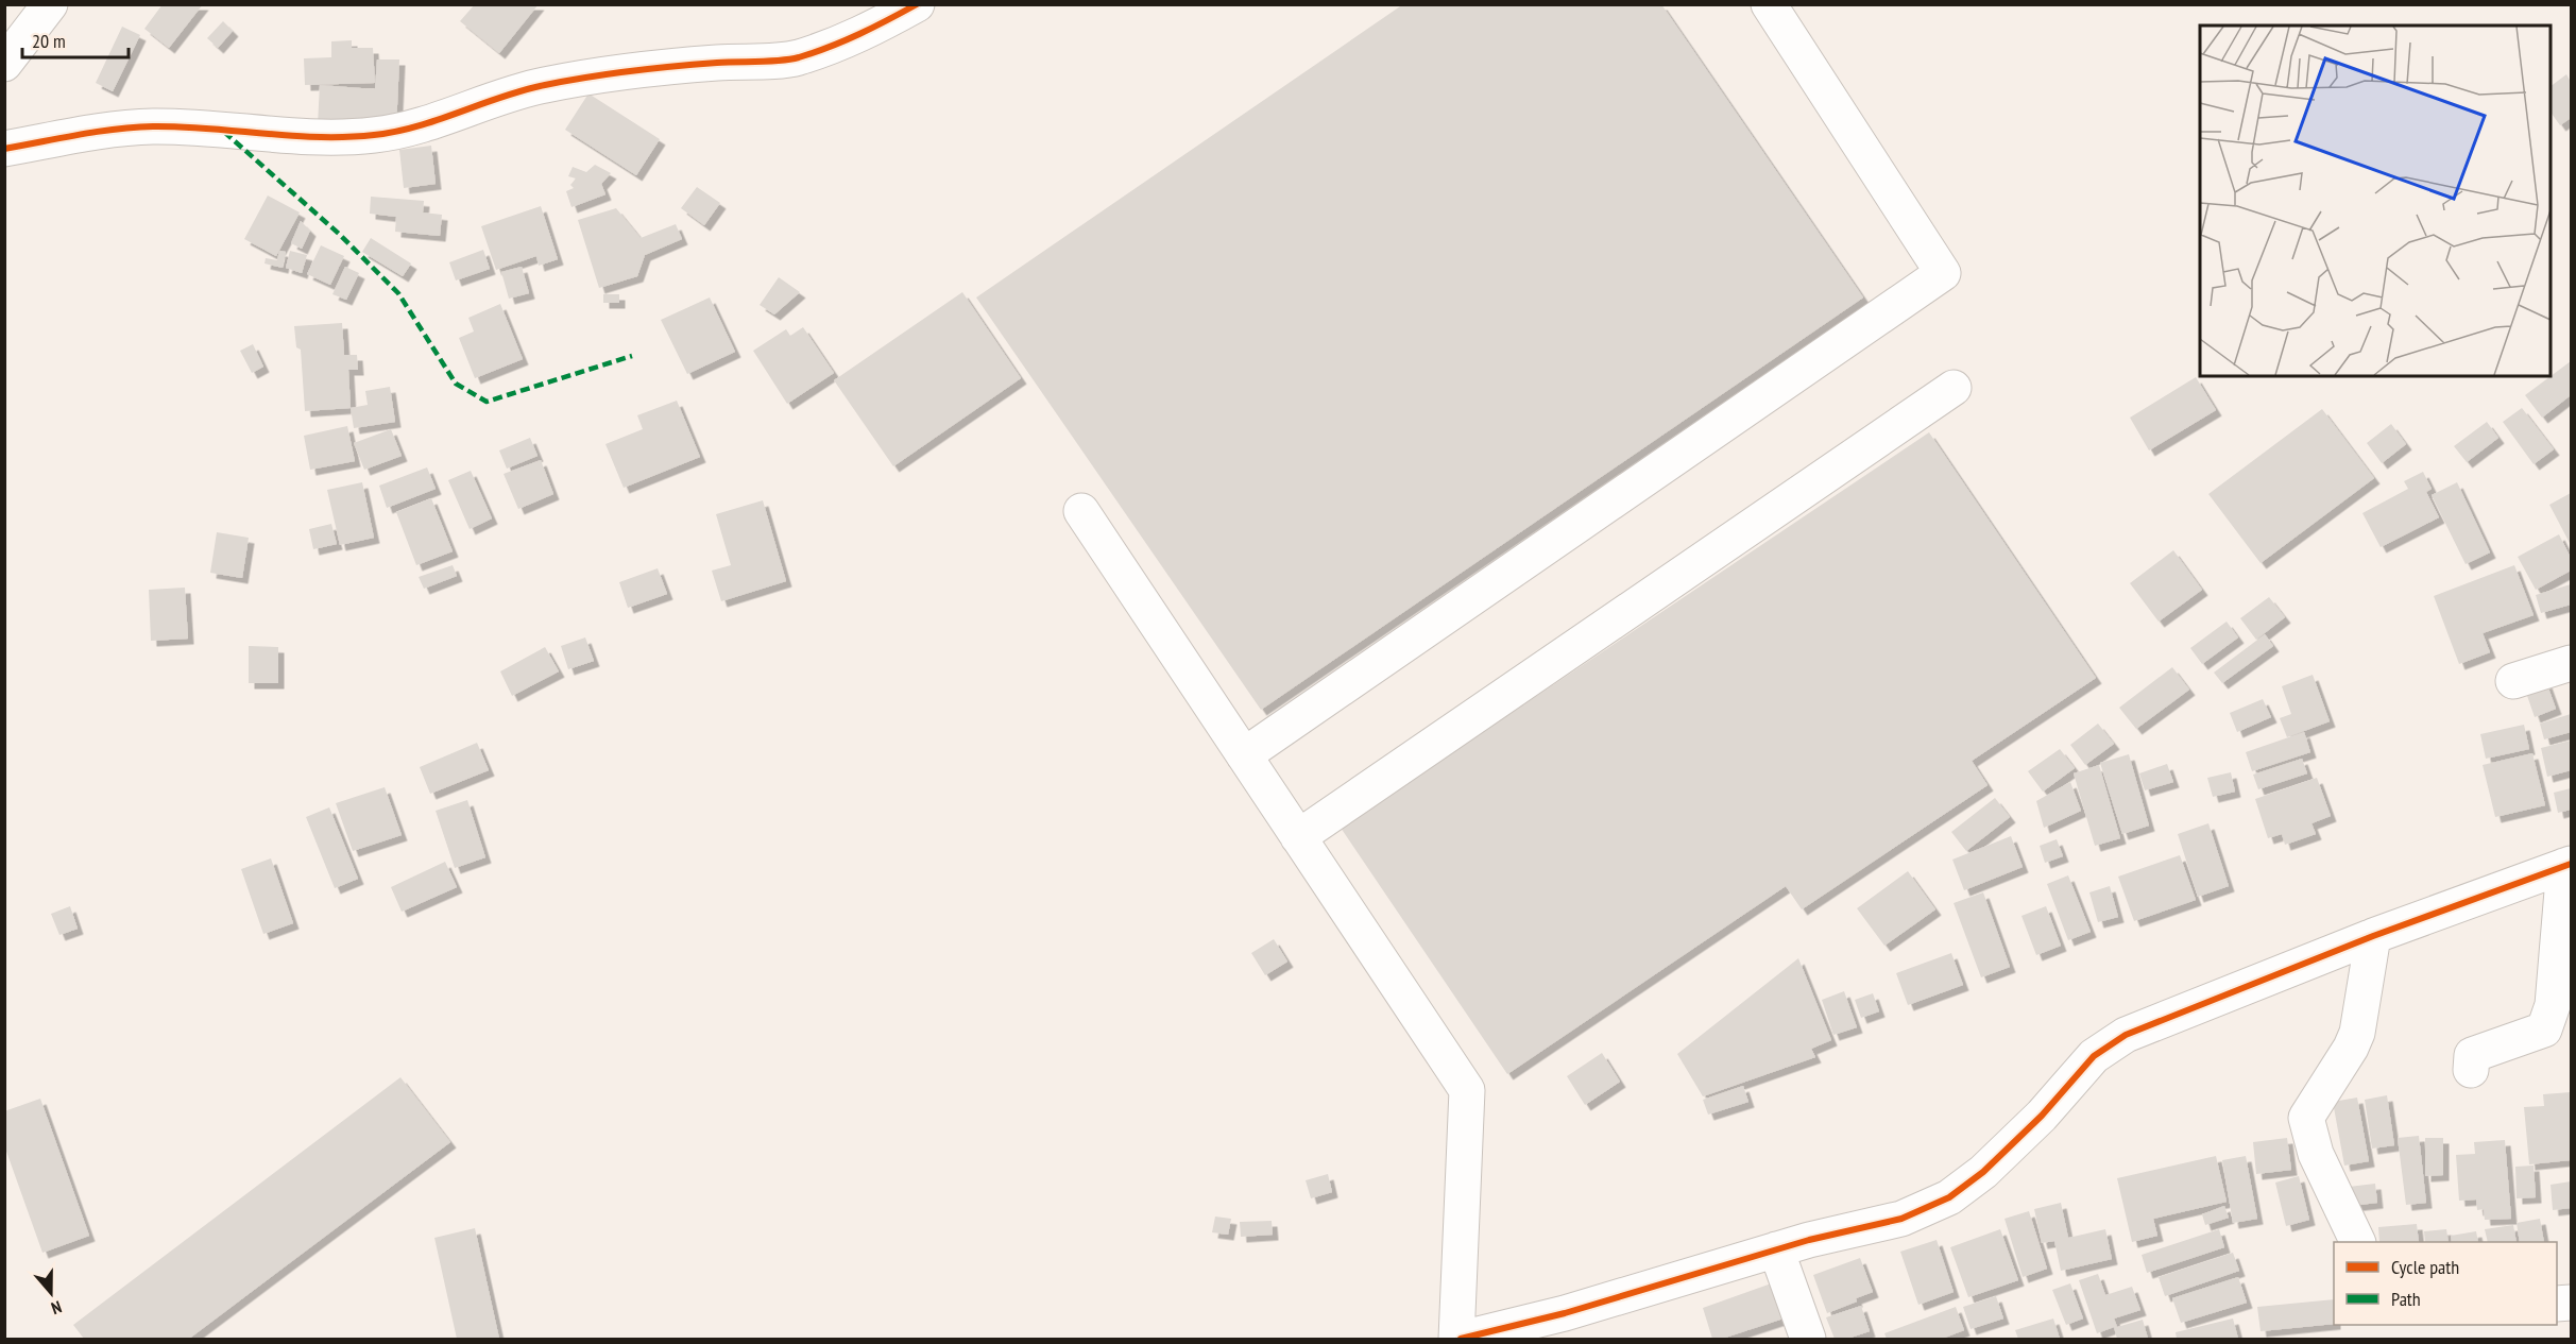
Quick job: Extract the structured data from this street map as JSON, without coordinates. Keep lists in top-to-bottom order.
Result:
{
  "legend": ["Cycle path", "Path"],
  "scale_bar": "20 m",
  "north": "bottom"
}
